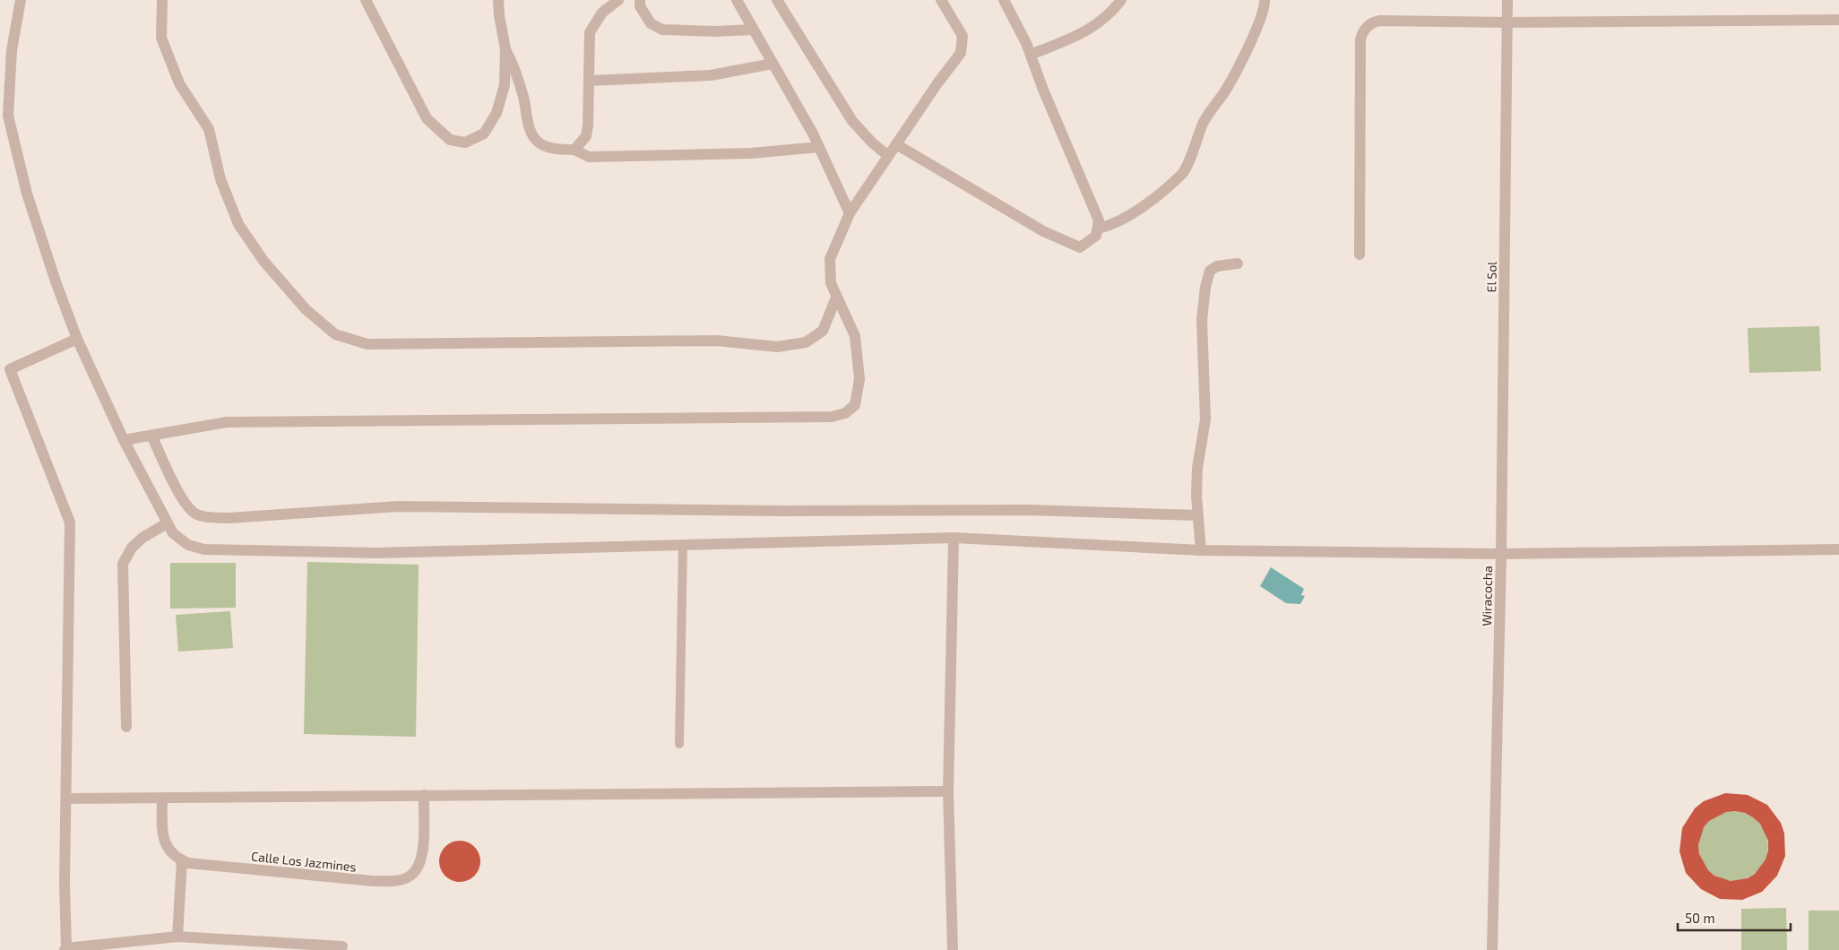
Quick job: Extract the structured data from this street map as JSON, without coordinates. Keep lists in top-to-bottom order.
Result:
{
  "streets": {
    "street": ["El Sol", "Wiracocha", "Calle Los Jazmines"]
  },
  "crossings": [
    ["El Sol", "Wiracocha"]
  ],
  "scale_bar": "50 m"
}
